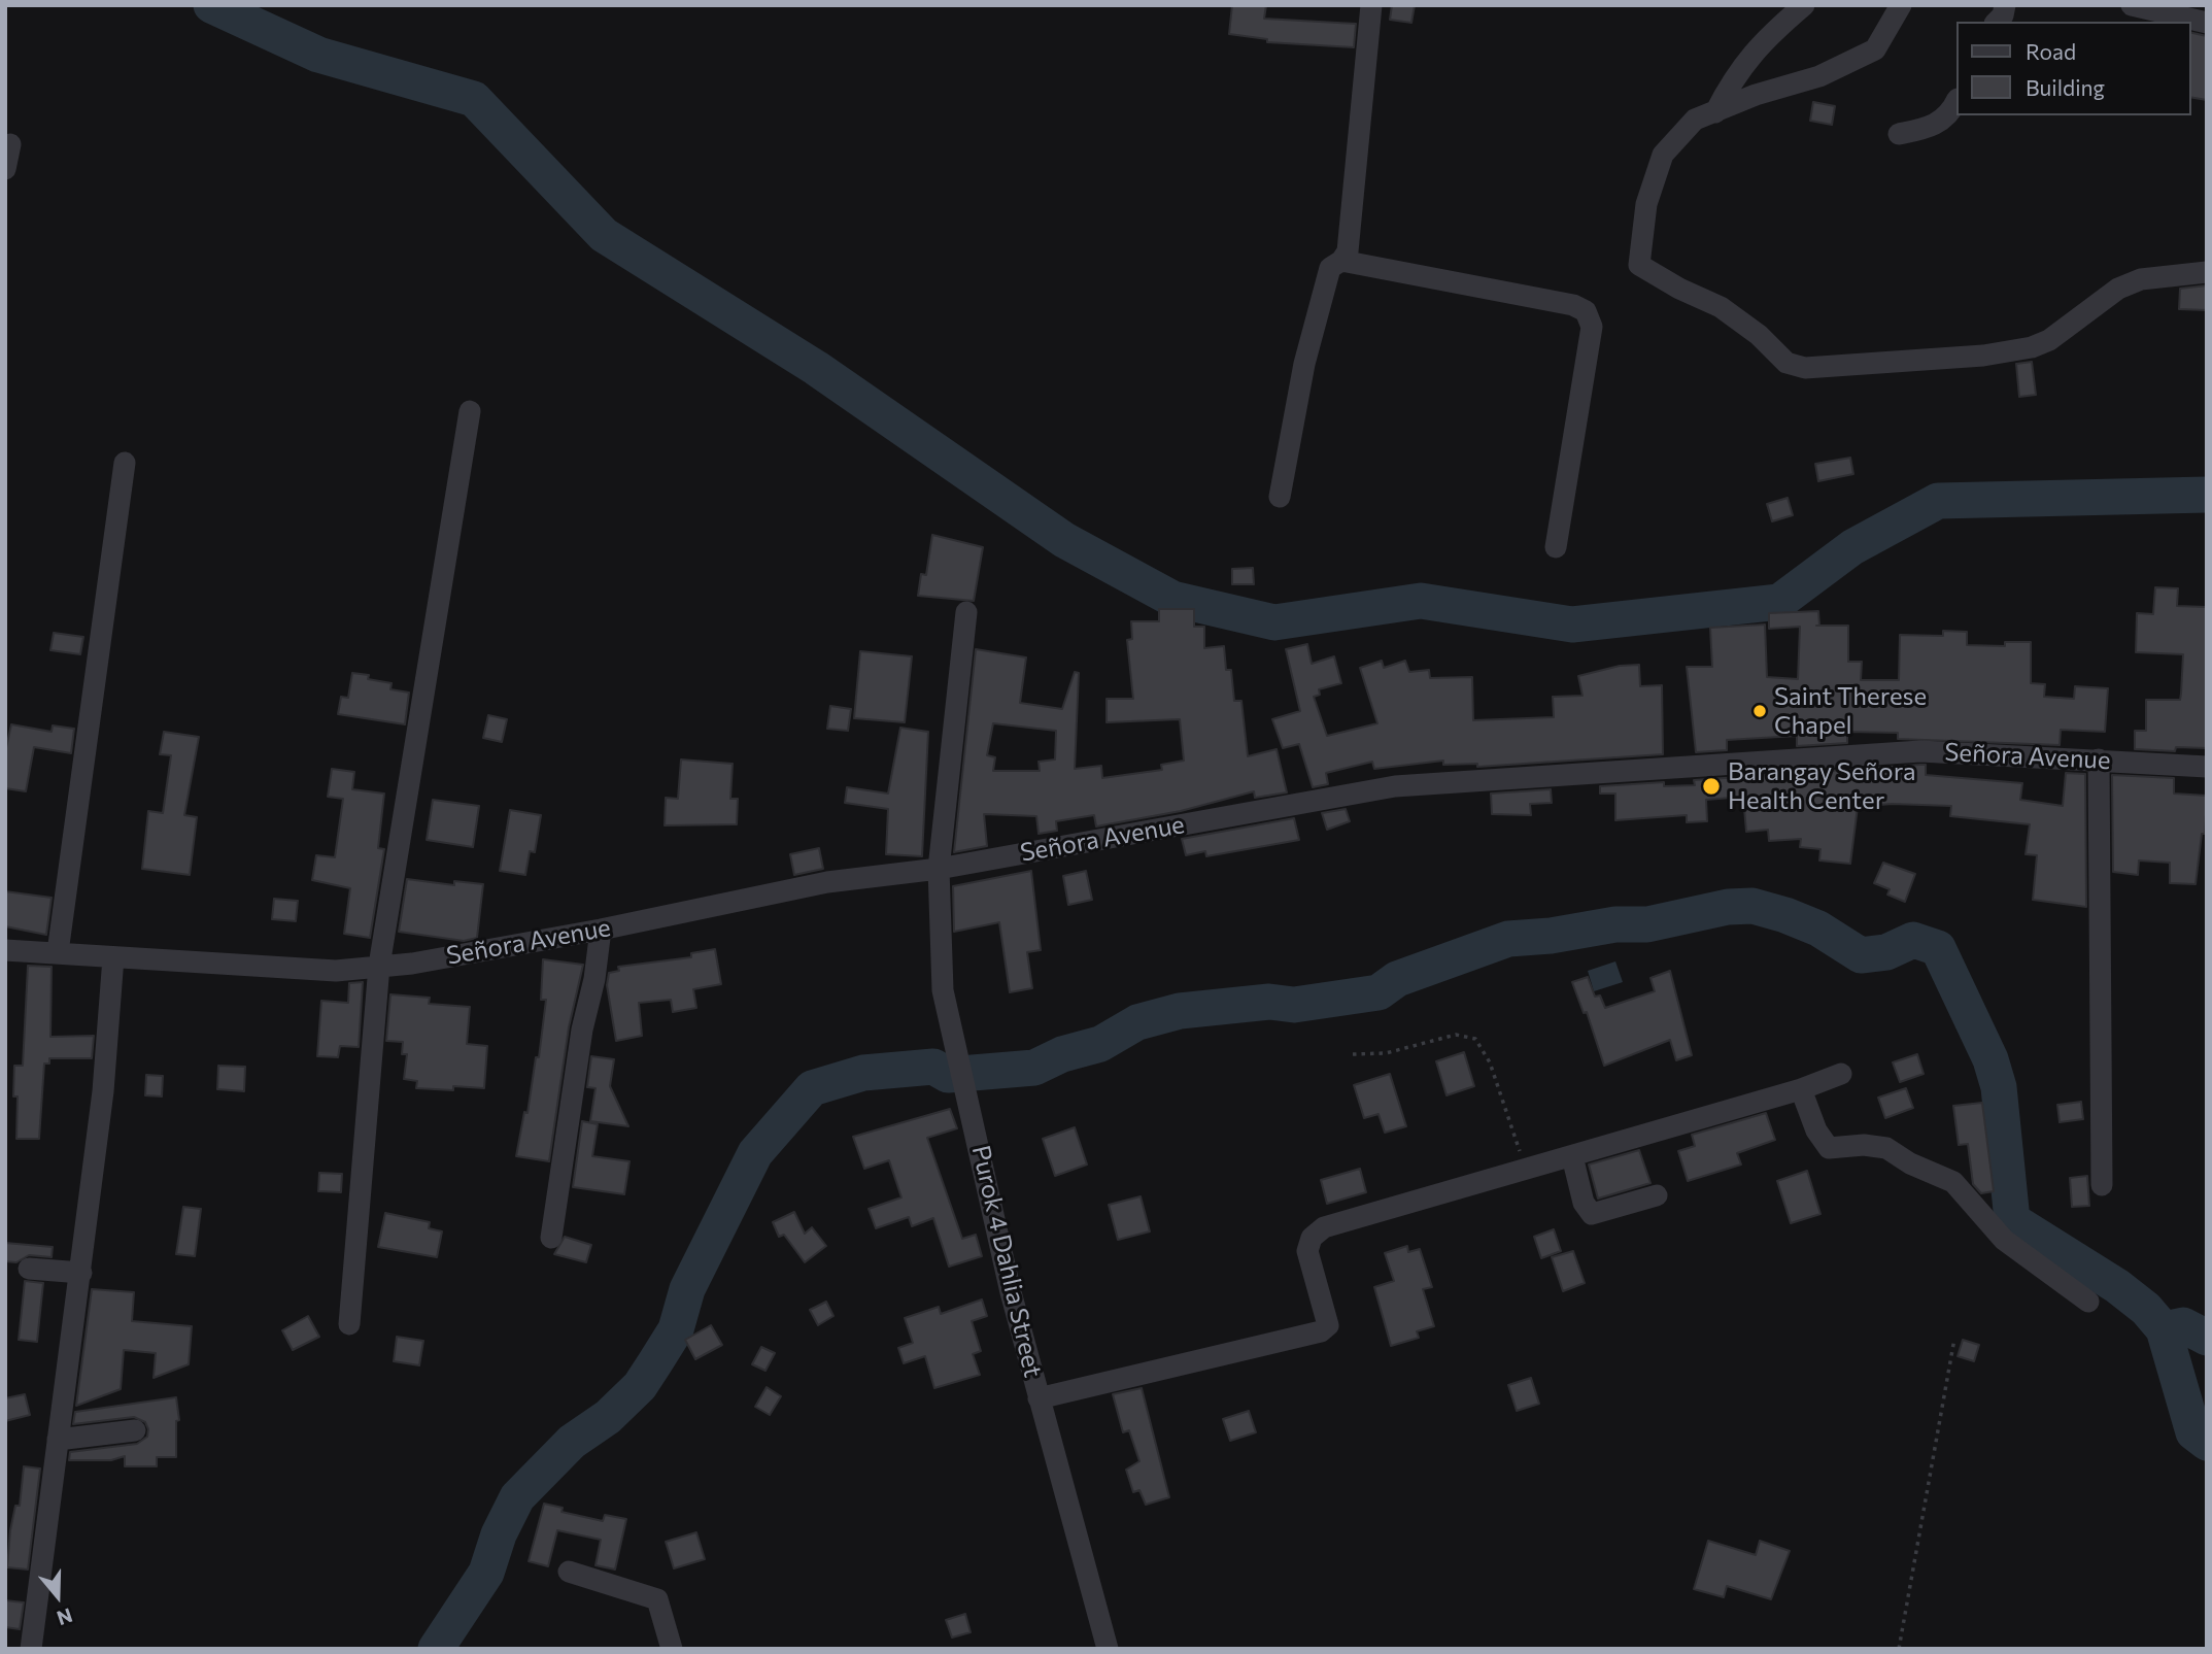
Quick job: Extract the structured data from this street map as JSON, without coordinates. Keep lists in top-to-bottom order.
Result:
{
  "streets": {
    "street": ["Señora Avenue", "Purok 4 Dahlia Street"]
  },
  "crossings": [
    ["Señora Avenue", "Purok 4 Dahlia Street"]
  ],
  "places": ["Saint Therese Chapel", "Barangay Señora Health Center"],
  "legend": ["Road", "Building"],
  "north": "bottom"
}
